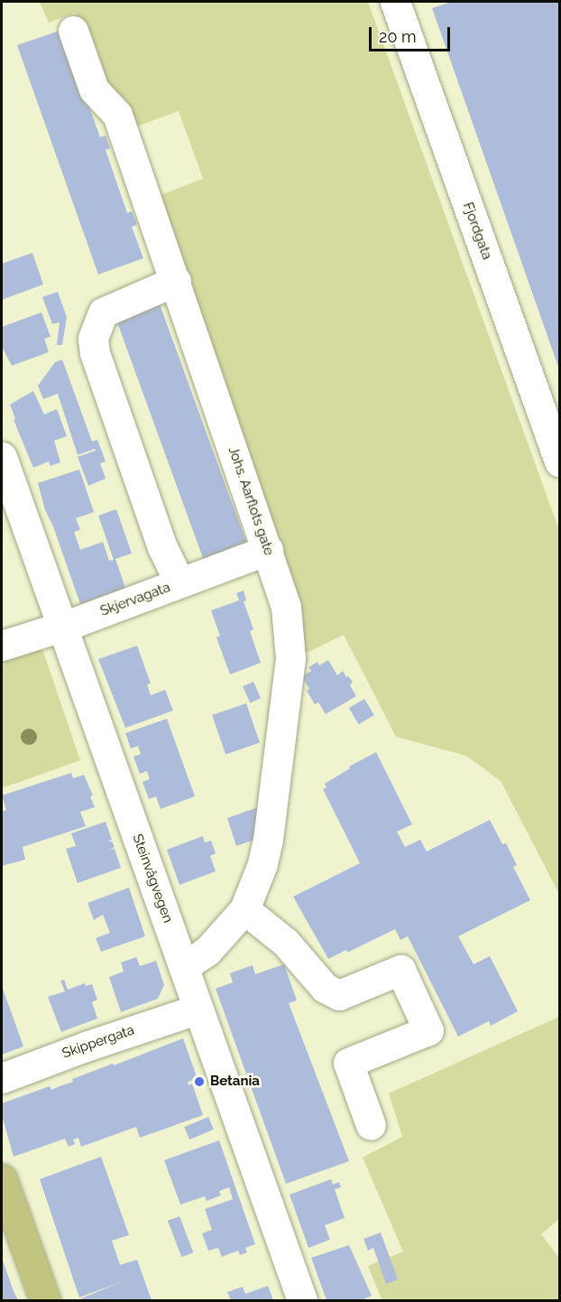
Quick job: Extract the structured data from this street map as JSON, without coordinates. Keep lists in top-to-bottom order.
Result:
{
  "streets": {
    "street": [
      "Fjordgata",
      "Johs. Aarflots gate",
      "Skjervagata",
      "Steinvågvegen",
      "Skippergata"
    ]
  },
  "crossings": [
    ["Johs. Aarflots gate", "Skjervagata"],
    ["Johs. Aarflots gate", "Steinvågvegen"],
    ["Skjervagata", "Steinvågvegen"],
    ["Steinvågvegen", "Skippergata"]
  ],
  "places": ["Betania"],
  "scale_bar": "20 m"
}
